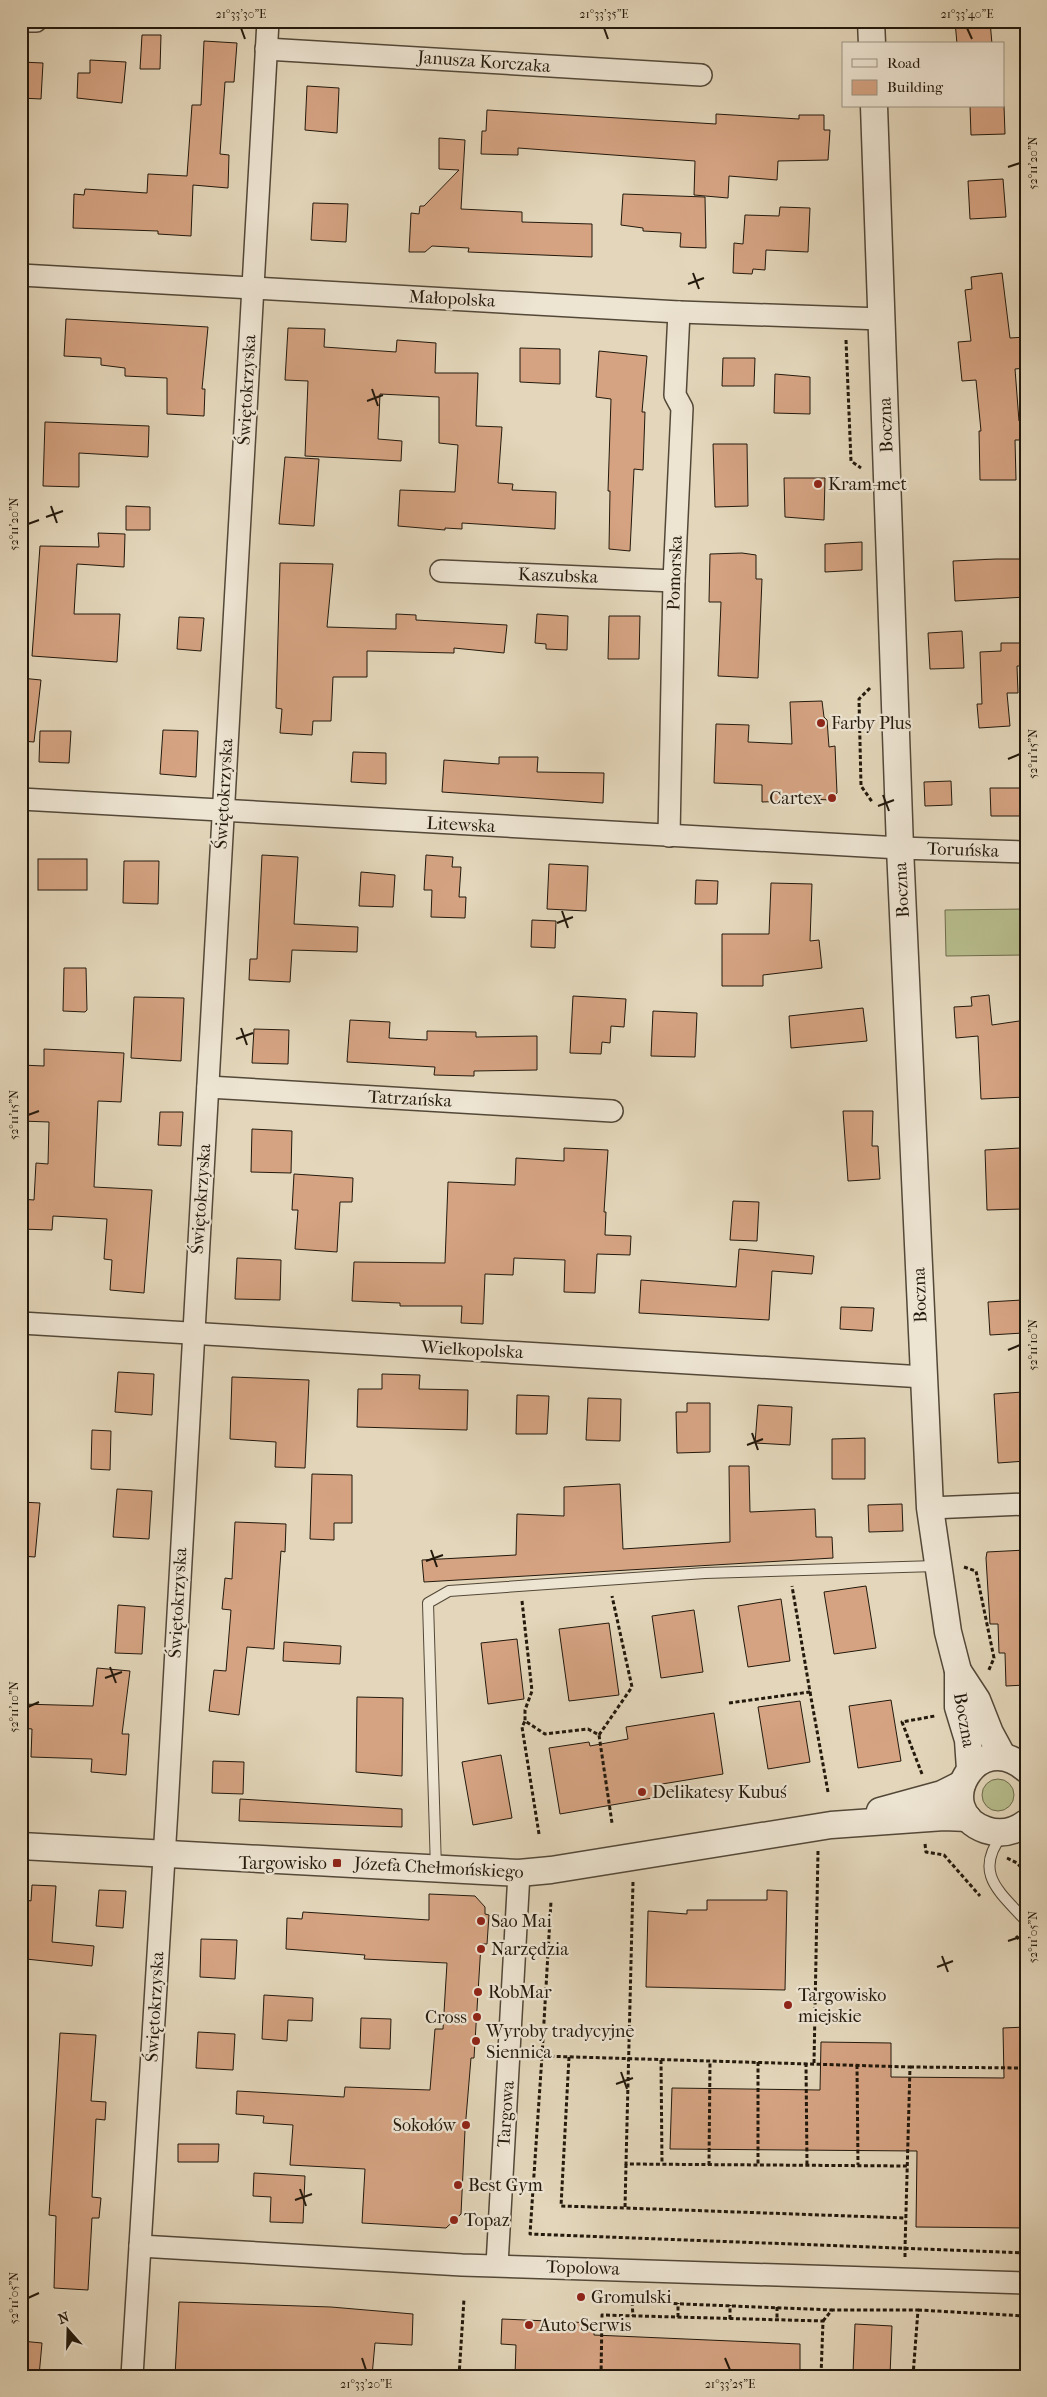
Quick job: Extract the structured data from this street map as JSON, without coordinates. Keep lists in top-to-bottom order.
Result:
{
  "streets": {
    "street": [
      "Janusza Korczaka",
      "Małopolska",
      "Świętokrzyska",
      "Boczna",
      "Pomorska",
      "Kaszubska",
      "Litewska",
      "Toruńska",
      "Tatrzańska",
      "Wielkopolska",
      "Józefa Chełmońskiego",
      "Targowa",
      "Topolowa"
    ]
  },
  "crossings": [
    ["Janusza Korczaka", "Świętokrzyska"],
    ["Małopolska", "Świętokrzyska"],
    ["Małopolska", "Boczna"],
    ["Małopolska", "Pomorska"],
    ["Świętokrzyska", "Litewska"],
    ["Świętokrzyska", "Tatrzańska"],
    ["Świętokrzyska", "Wielkopolska"],
    ["Świętokrzyska", "Józefa Chełmońskiego"],
    ["Świętokrzyska", "Topolowa"],
    ["Boczna", "Litewska"],
    ["Boczna", "Toruńska"],
    ["Boczna", "Wielkopolska"],
    ["Boczna", "Józefa Chełmońskiego"],
    ["Pomorska", "Kaszubska"],
    ["Pomorska", "Litewska"],
    ["Litewska", "Toruńska"],
    ["Józefa Chełmońskiego", "Targowa"],
    ["Targowa", "Topolowa"]
  ],
  "places": {
    "other": [
      "Kram-met",
      "Farby Plus",
      "Cartex",
      "Delikatesy Kubuś",
      "Sao Mai",
      "Narzędzia",
      "RobMar",
      "Targowisko miejskie",
      "Cross",
      "Wyroby tradycyjne Siennica",
      "Sokołów",
      "Best Gym",
      "Topaz",
      "Gromulski",
      "Auto Serwis"
    ],
    "transit": ["Targowisko"]
  },
  "legend": ["Road", "Building"],
  "north": "top",
  "coordinates": [
    "21°33'30\"E",
    "21°33'35\"E",
    "21°33'40\"E",
    "52°11'20\"N",
    "52°11'15\"N",
    "52°11'10\"N",
    "52°11'05\"N",
    "21°33'20\"E",
    "21°33'25\"E"
  ]
}
